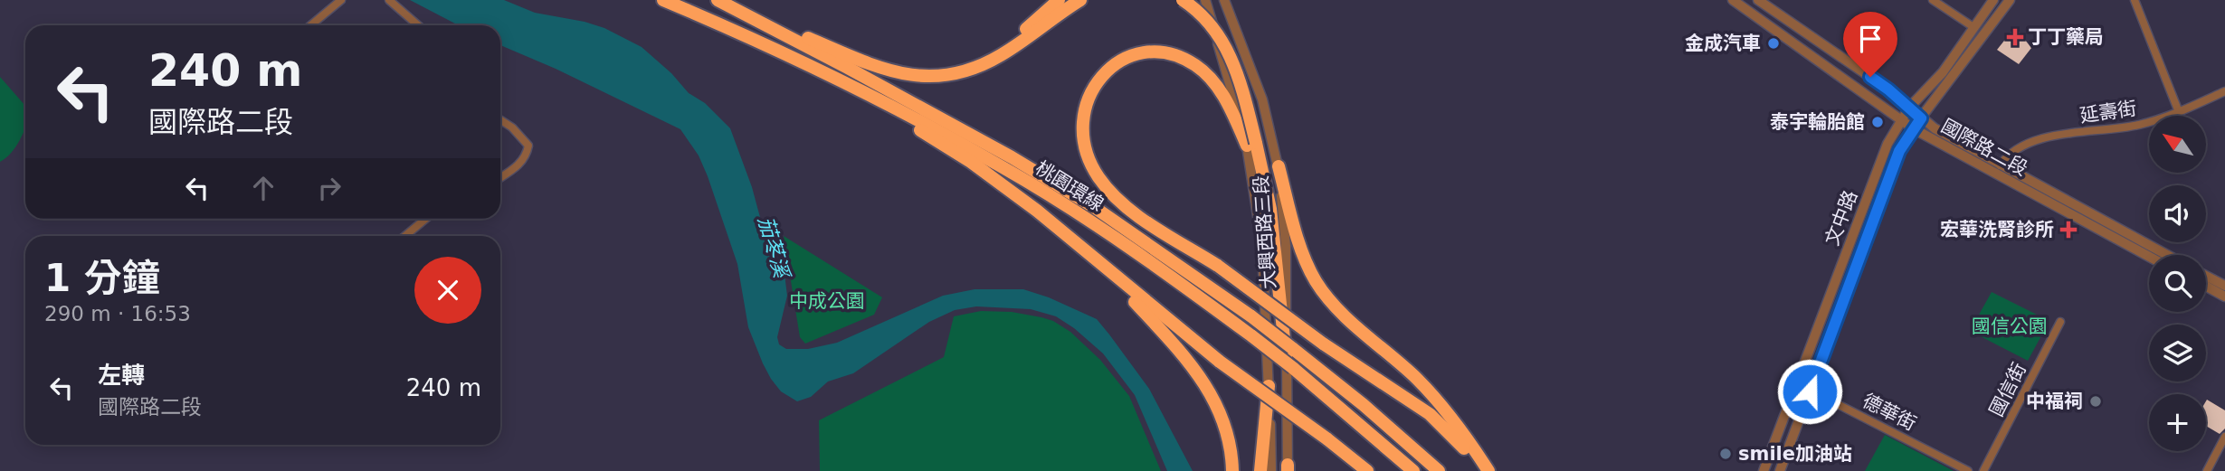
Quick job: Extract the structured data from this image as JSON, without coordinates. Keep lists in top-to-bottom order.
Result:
{
  "streets": {
    "highway": ["桃園環線"],
    "street": [
      "延壽街",
      "國際路二段",
      "文中路",
      "大興西路三段",
      "國信街",
      "德華街"
    ]
  },
  "crossings": [
    ["延壽街", "國際路二段"],
    ["國際路二段", "文中路"],
    ["桃園環線", "大興西路三段"],
    ["文中路", "德華街"]
  ],
  "water": ["茄苳溪"],
  "parks": ["中成公園", "國信公園"],
  "places": {
    "health": ["丁丁藥局", "宏華洗腎診所"],
    "other": [
      "金成汽車",
      "泰宇輪胎館",
      "中福祠",
      "smile加油站"
    ]
  },
  "north": "top left",
  "page": {
    "turn": ["240 m", "國際路二段"],
    "map_buttons": "+",
    "heading": ["1 分鐘", "290 m · 16:53"],
    "list": [
      {
        "name": "左轉",
        "note": "國際路二段",
        "value": "240 m"
      }
    ]
  }
}
